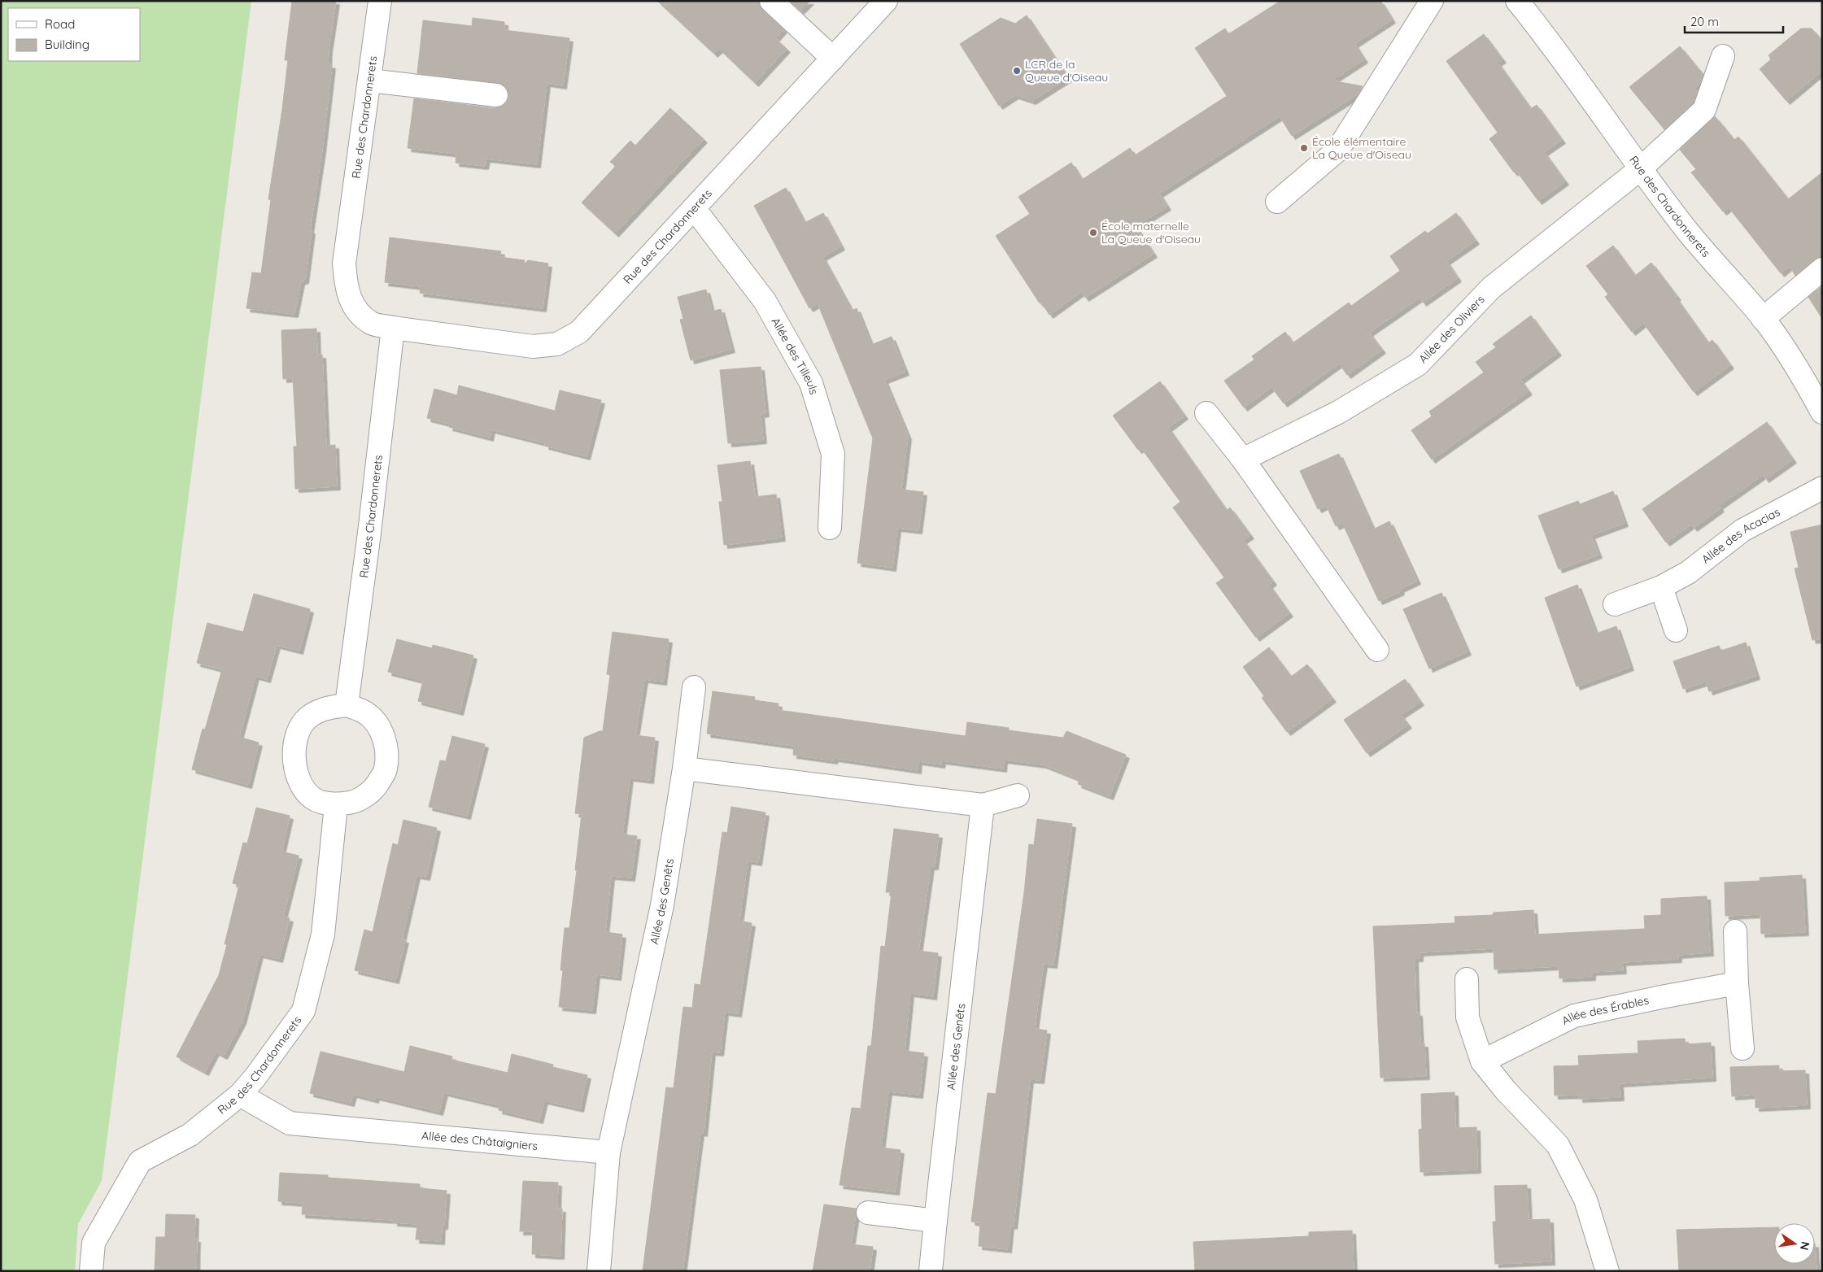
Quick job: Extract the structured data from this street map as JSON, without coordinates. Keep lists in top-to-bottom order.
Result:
{
  "streets": {
    "street": [
      "Rue des Chardonnerets",
      "Allée des Oliviers",
      "Allée des Tilleuls",
      "Allée des Acacias",
      "Allée des Genêts",
      "Allée des Érables",
      "Allée des Châtaigniers"
    ]
  },
  "crossings": [
    ["Rue des Chardonnerets", "Allée des Oliviers"],
    ["Rue des Chardonnerets", "Allée des Tilleuls"],
    ["Rue des Chardonnerets", "Allée des Châtaigniers"],
    ["Allée des Genêts", "Allée des Châtaigniers"]
  ],
  "places": ["LCR de la Queue d'Oiseau", "École élémentaire La Queue d'Oiseau", "École maternelle La Queue d'Oiseau"],
  "legend": ["Road", "Building"],
  "scale_bar": "20 m",
  "north": "right"
}
